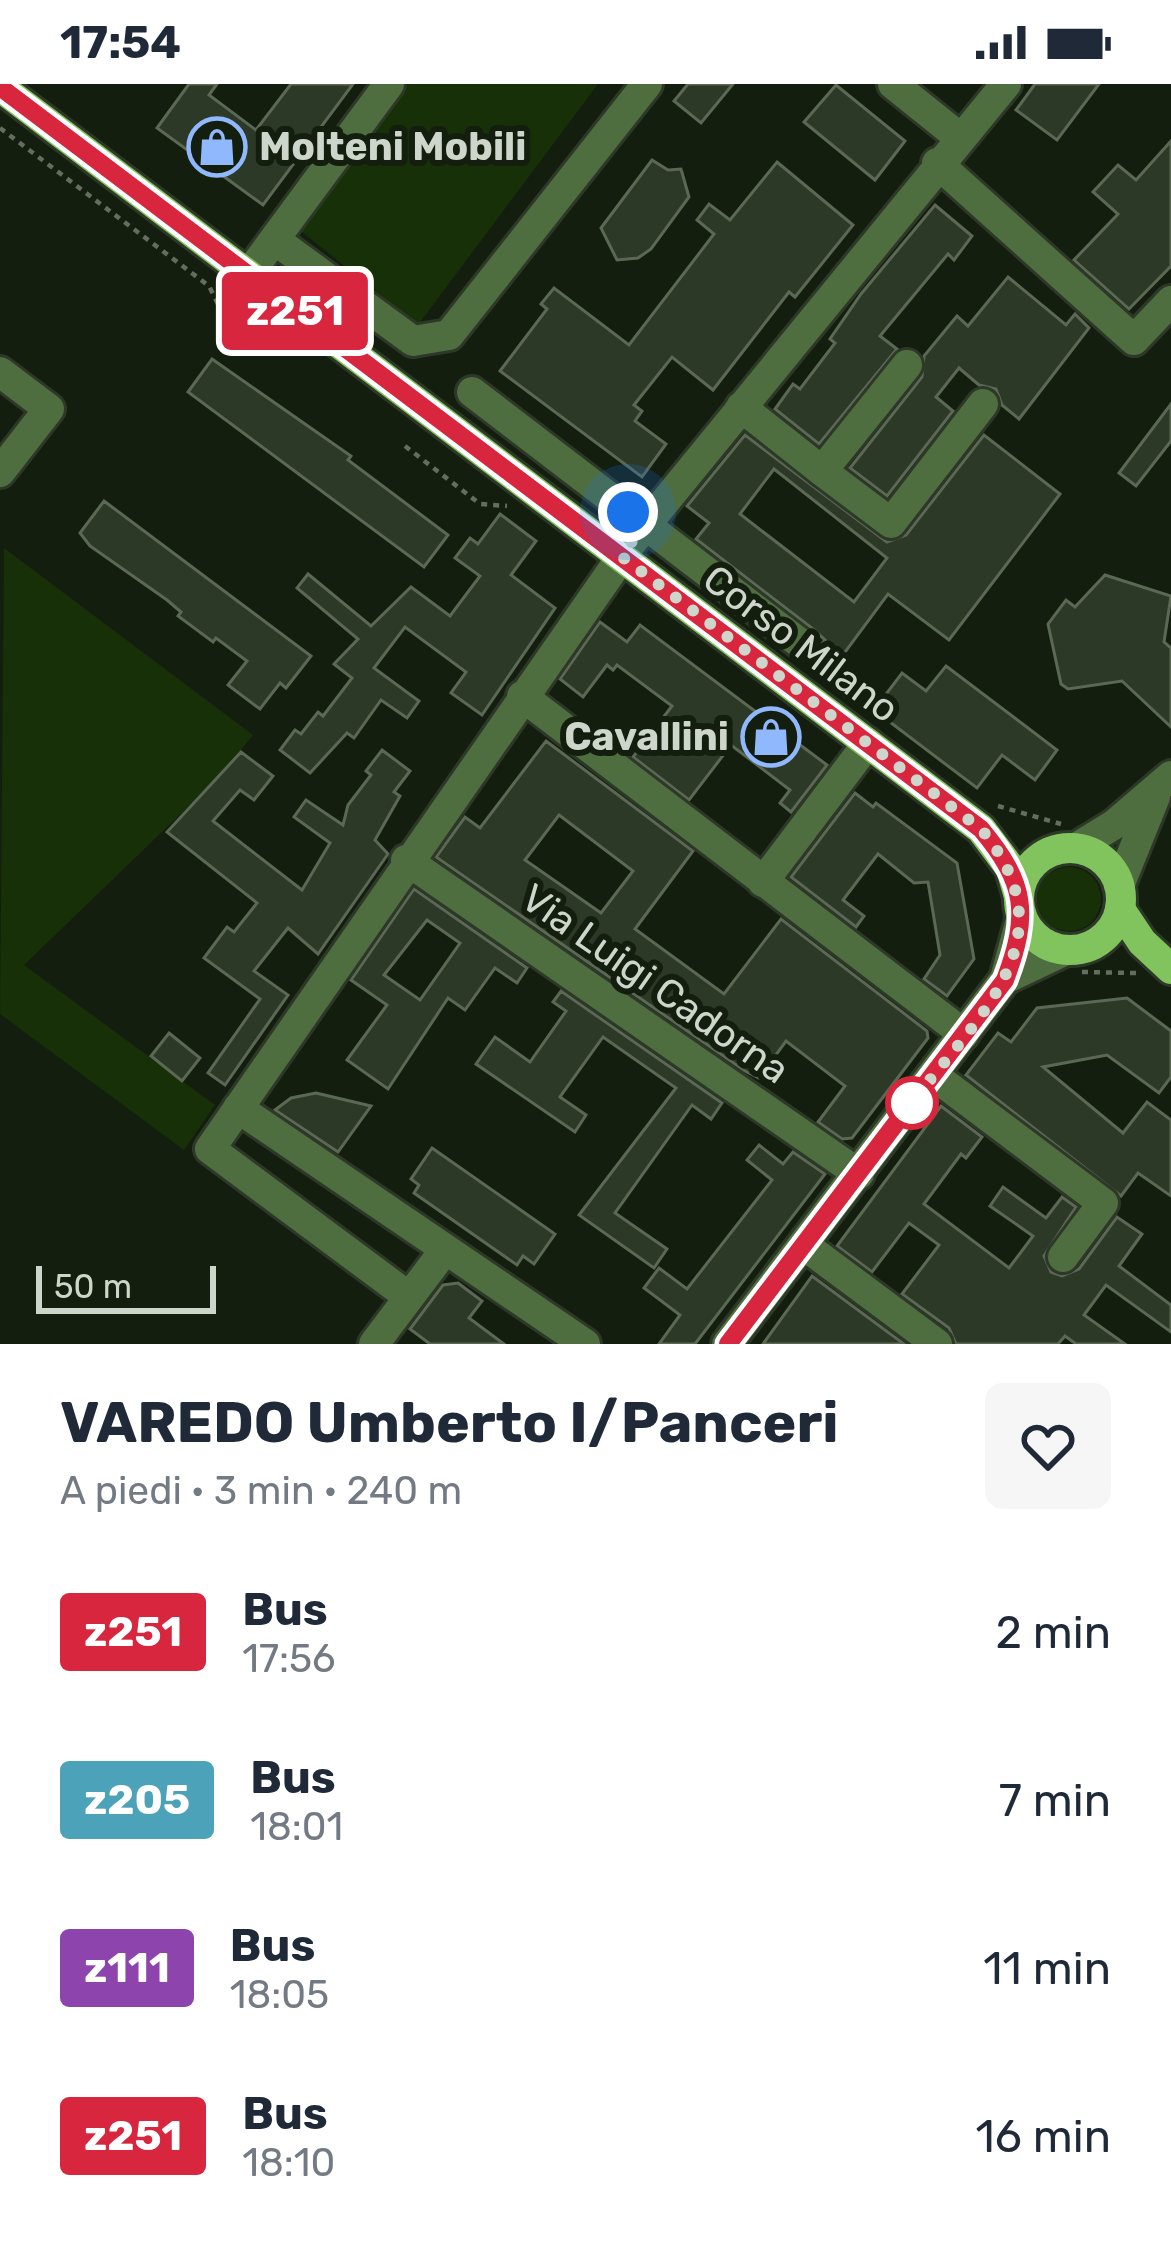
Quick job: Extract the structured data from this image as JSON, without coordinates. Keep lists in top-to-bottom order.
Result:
{
  "streets": {
    "main road": ["Corso Milano"],
    "street": ["Via Luigi Cadorna"]
  },
  "places": {
    "shop": ["Molteni Mobili", "Cavallini"]
  },
  "lines": ["bus line z251"],
  "scale_bar": "50 m",
  "page": {
    "status": "17:54",
    "on_map": "z251",
    "scale": "50 m",
    "heading": ["VAREDO Umberto I/Panceri", "A piedi · 3 min · 240 m"],
    "list": [
      {
        "mark": "z251",
        "name": "Bus",
        "note": "17:56",
        "value": "2 min"
      },
      {
        "mark": "z205",
        "name": "Bus",
        "note": "18:01",
        "value": "7 min"
      },
      {
        "mark": "z111",
        "name": "Bus",
        "note": "18:05",
        "value": "11 min"
      },
      {
        "mark": "z251",
        "name": "Bus",
        "note": "18:10",
        "value": "16 min"
      }
    ]
  }
}
